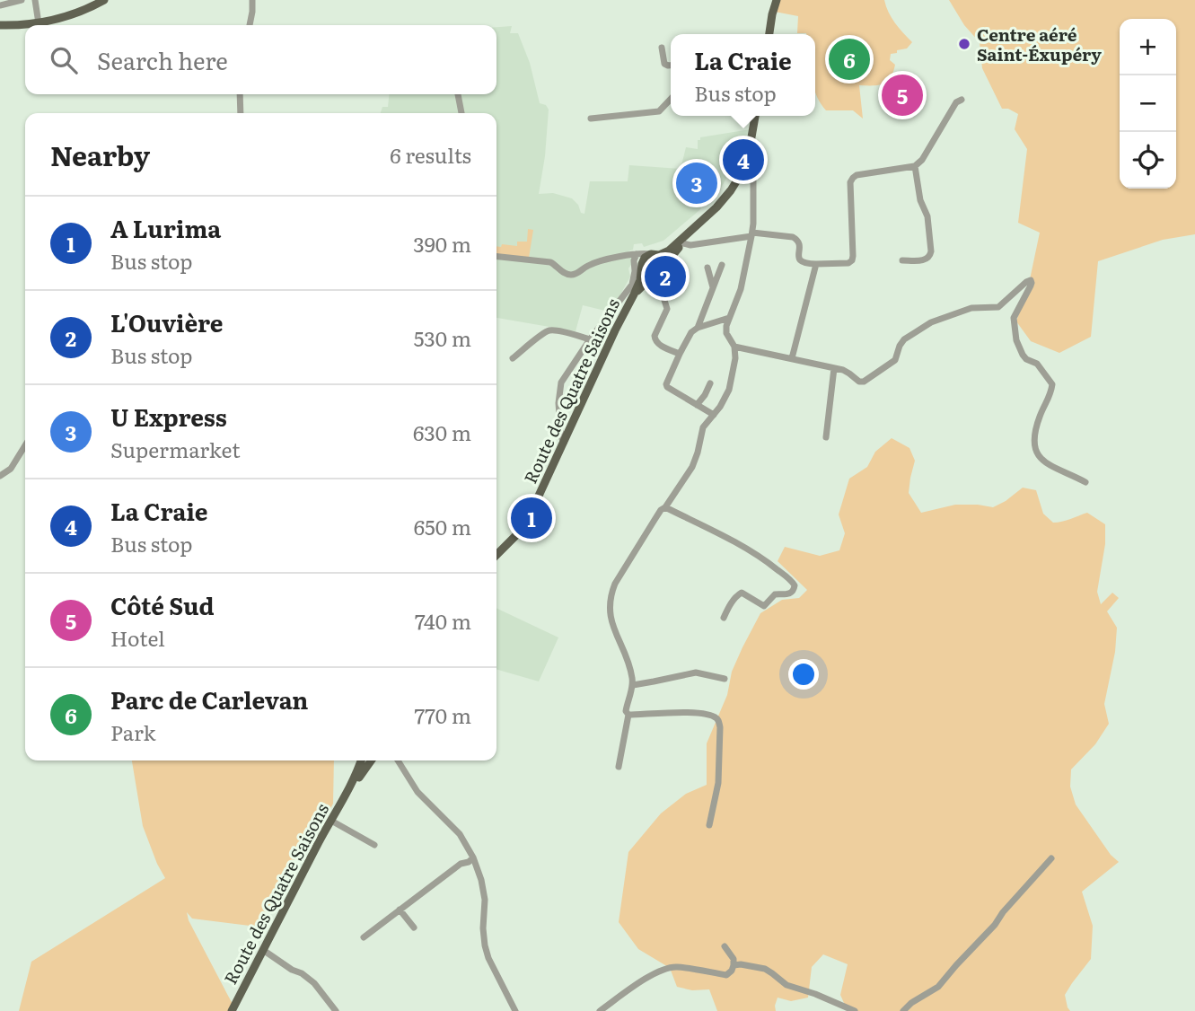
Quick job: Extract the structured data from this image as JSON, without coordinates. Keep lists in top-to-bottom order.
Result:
{
  "streets": {
    "main road": ["Route des Quatre Saisons"]
  },
  "places": ["Centre aéré Saint-Éxupéry"],
  "page": {
    "map_buttons": ["+", "−"],
    "search": "Search here",
    "popup": ["La Craie", "Bus stop"],
    "pins": [
      "6",
      "5",
      "4",
      "3",
      "2",
      "1"
    ],
    "heading": ["Nearby", "6 results"],
    "list": [
      {
        "mark": "1",
        "name": "A Lurima",
        "note": "Bus stop",
        "value": "390 m"
      },
      {
        "mark": "2",
        "name": "L'Ouvière",
        "note": "Bus stop",
        "value": "530 m"
      },
      {
        "mark": "3",
        "name": "U Express",
        "note": "Supermarket",
        "value": "630 m"
      },
      {
        "mark": "4",
        "name": "La Craie",
        "note": "Bus stop",
        "value": "650 m"
      },
      {
        "mark": "5",
        "name": "Côté Sud",
        "note": "Hotel",
        "value": "740 m"
      },
      {
        "mark": "6",
        "name": "Parc de Carlevan",
        "note": "Park",
        "value": "770 m"
      }
    ]
  }
}
